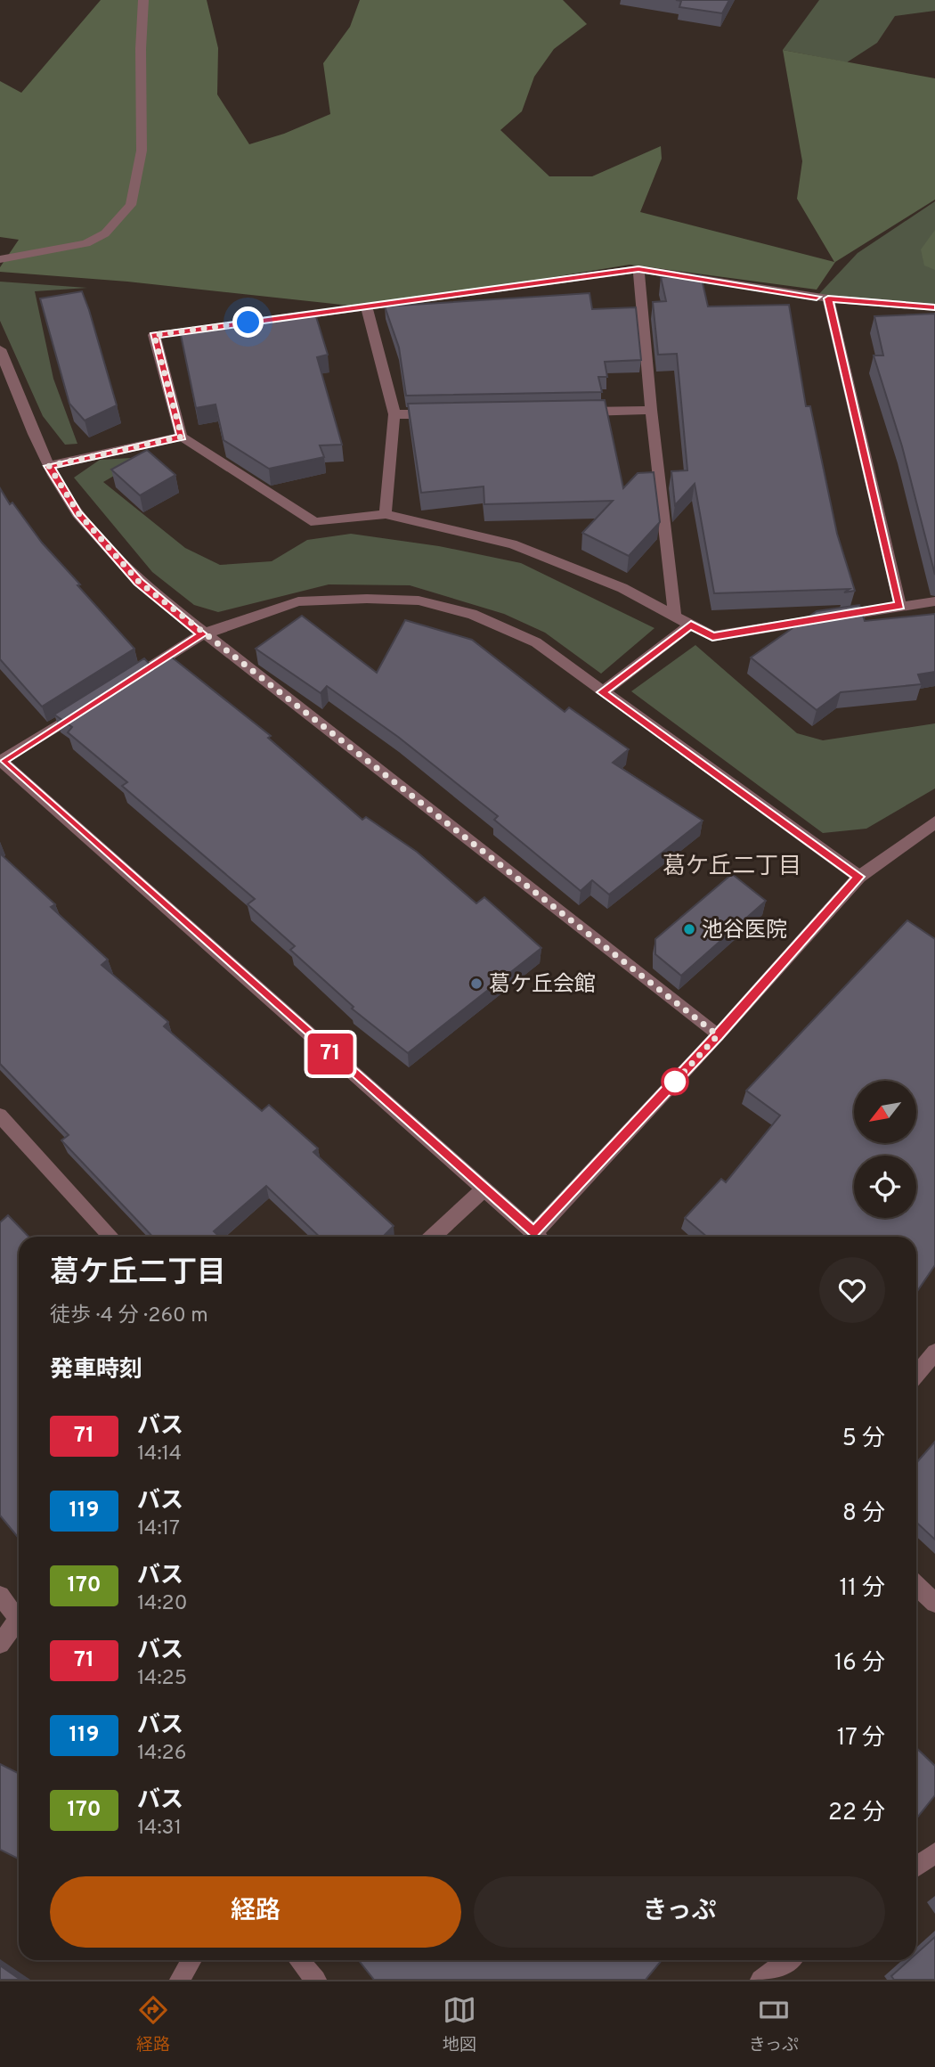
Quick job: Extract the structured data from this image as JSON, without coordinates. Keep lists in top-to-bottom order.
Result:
{
  "districts": ["葛ケ丘二丁目"],
  "places": ["池谷医院", "葛ケ丘会館"],
  "lines": ["bus line 71"],
  "north": "bottom left",
  "page": {
    "on_map": "71",
    "heading": [
      ["葛ケ丘二丁目", "徒歩 · 4 分 · 260 m"],
      "発車時刻"
    ],
    "list": [
      {
        "mark": "71",
        "name": "バス",
        "note": "14:14",
        "value": "5 分"
      },
      {
        "mark": "119",
        "name": "バス",
        "note": "14:17",
        "value": "8 分"
      },
      {
        "mark": "170",
        "name": "バス",
        "note": "14:20",
        "value": "11 分"
      },
      {
        "mark": "71",
        "name": "バス",
        "note": "14:25",
        "value": "16 分"
      },
      {
        "mark": "119",
        "name": "バス",
        "note": "14:26",
        "value": "17 分"
      },
      {
        "mark": "170",
        "name": "バス",
        "note": "14:31",
        "value": "22 分"
      }
    ],
    "buttons": ["経路", "きっぷ"],
    "tabs": ["経路", "地図", "きっぷ"]
  }
}
